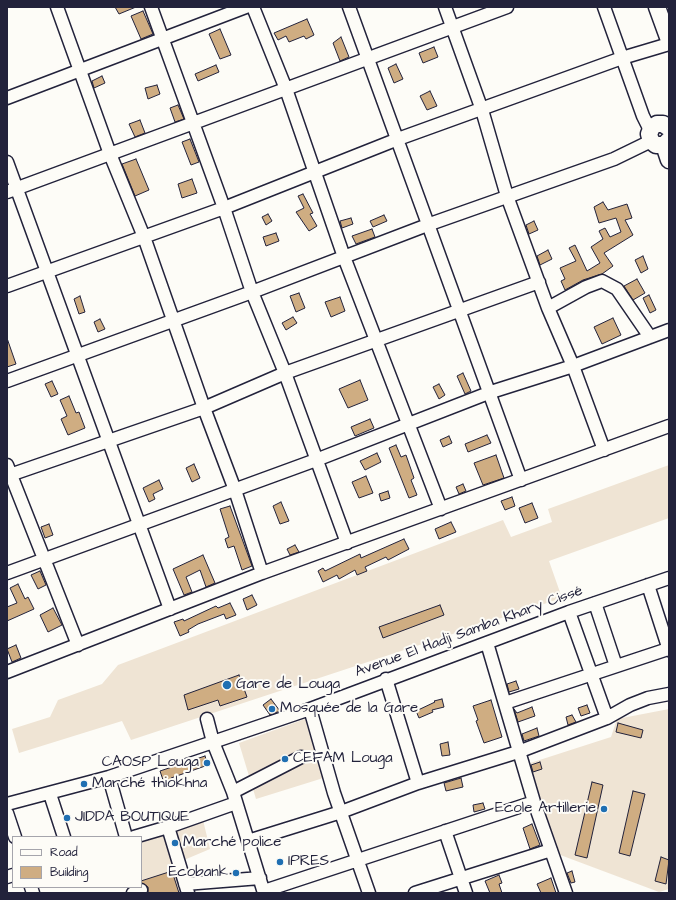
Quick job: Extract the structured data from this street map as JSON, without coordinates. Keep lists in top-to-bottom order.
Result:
{
  "streets": {
    "street": ["Avenue El Hadji Samba Khary Cissé"]
  },
  "places": [
    "Gare de Louga",
    "Mosquée de la Gare",
    "CEFAM Louga",
    "CAOSP Louga",
    "Marché thiokhna",
    "Ecole Artillerie",
    "JIDDA BOUTIQUE",
    "Marché police",
    "IPRES",
    "Ecobank"
  ],
  "legend": ["Road", "Building"]
}
